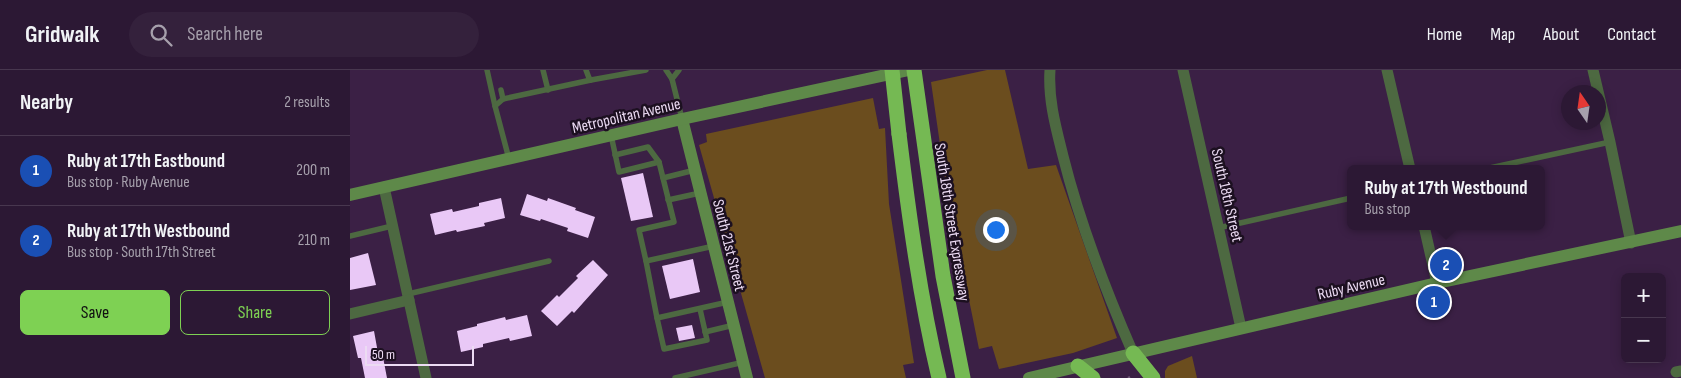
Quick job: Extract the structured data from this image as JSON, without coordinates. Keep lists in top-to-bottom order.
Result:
{
  "streets": {
    "highway": ["South 18th Street Expressway"],
    "street": [
      "Metropolitan Avenue",
      "South 18th Street",
      "South 21st Street",
      "Ruby Avenue"
    ]
  },
  "crossings": [
    ["Metropolitan Avenue", "South 21st Street"],
    ["South 18th Street", "Ruby Avenue"]
  ],
  "scale_bar": "50 m",
  "north": "top",
  "page": {
    "header": "Gridwalk",
    "search": "Search here",
    "nav": [
      "Home",
      "Map",
      "About",
      "Contact"
    ],
    "heading": ["Nearby", "2 results"],
    "list": [
      {
        "mark": "1",
        "name": "Ruby at 17th Eastbound",
        "note": "Bus stop · Ruby Avenue",
        "value": "200 m"
      },
      {
        "mark": "2",
        "name": "Ruby at 17th Westbound",
        "note": "Bus stop · South 17th Street",
        "value": "210 m"
      }
    ],
    "popup": ["Ruby at 17th Westbound", "Bus stop"],
    "pins": ["2", "1"],
    "map_buttons": ["+", "−"],
    "buttons": ["Save", "Share"],
    "scale": "50 m"
  }
}
